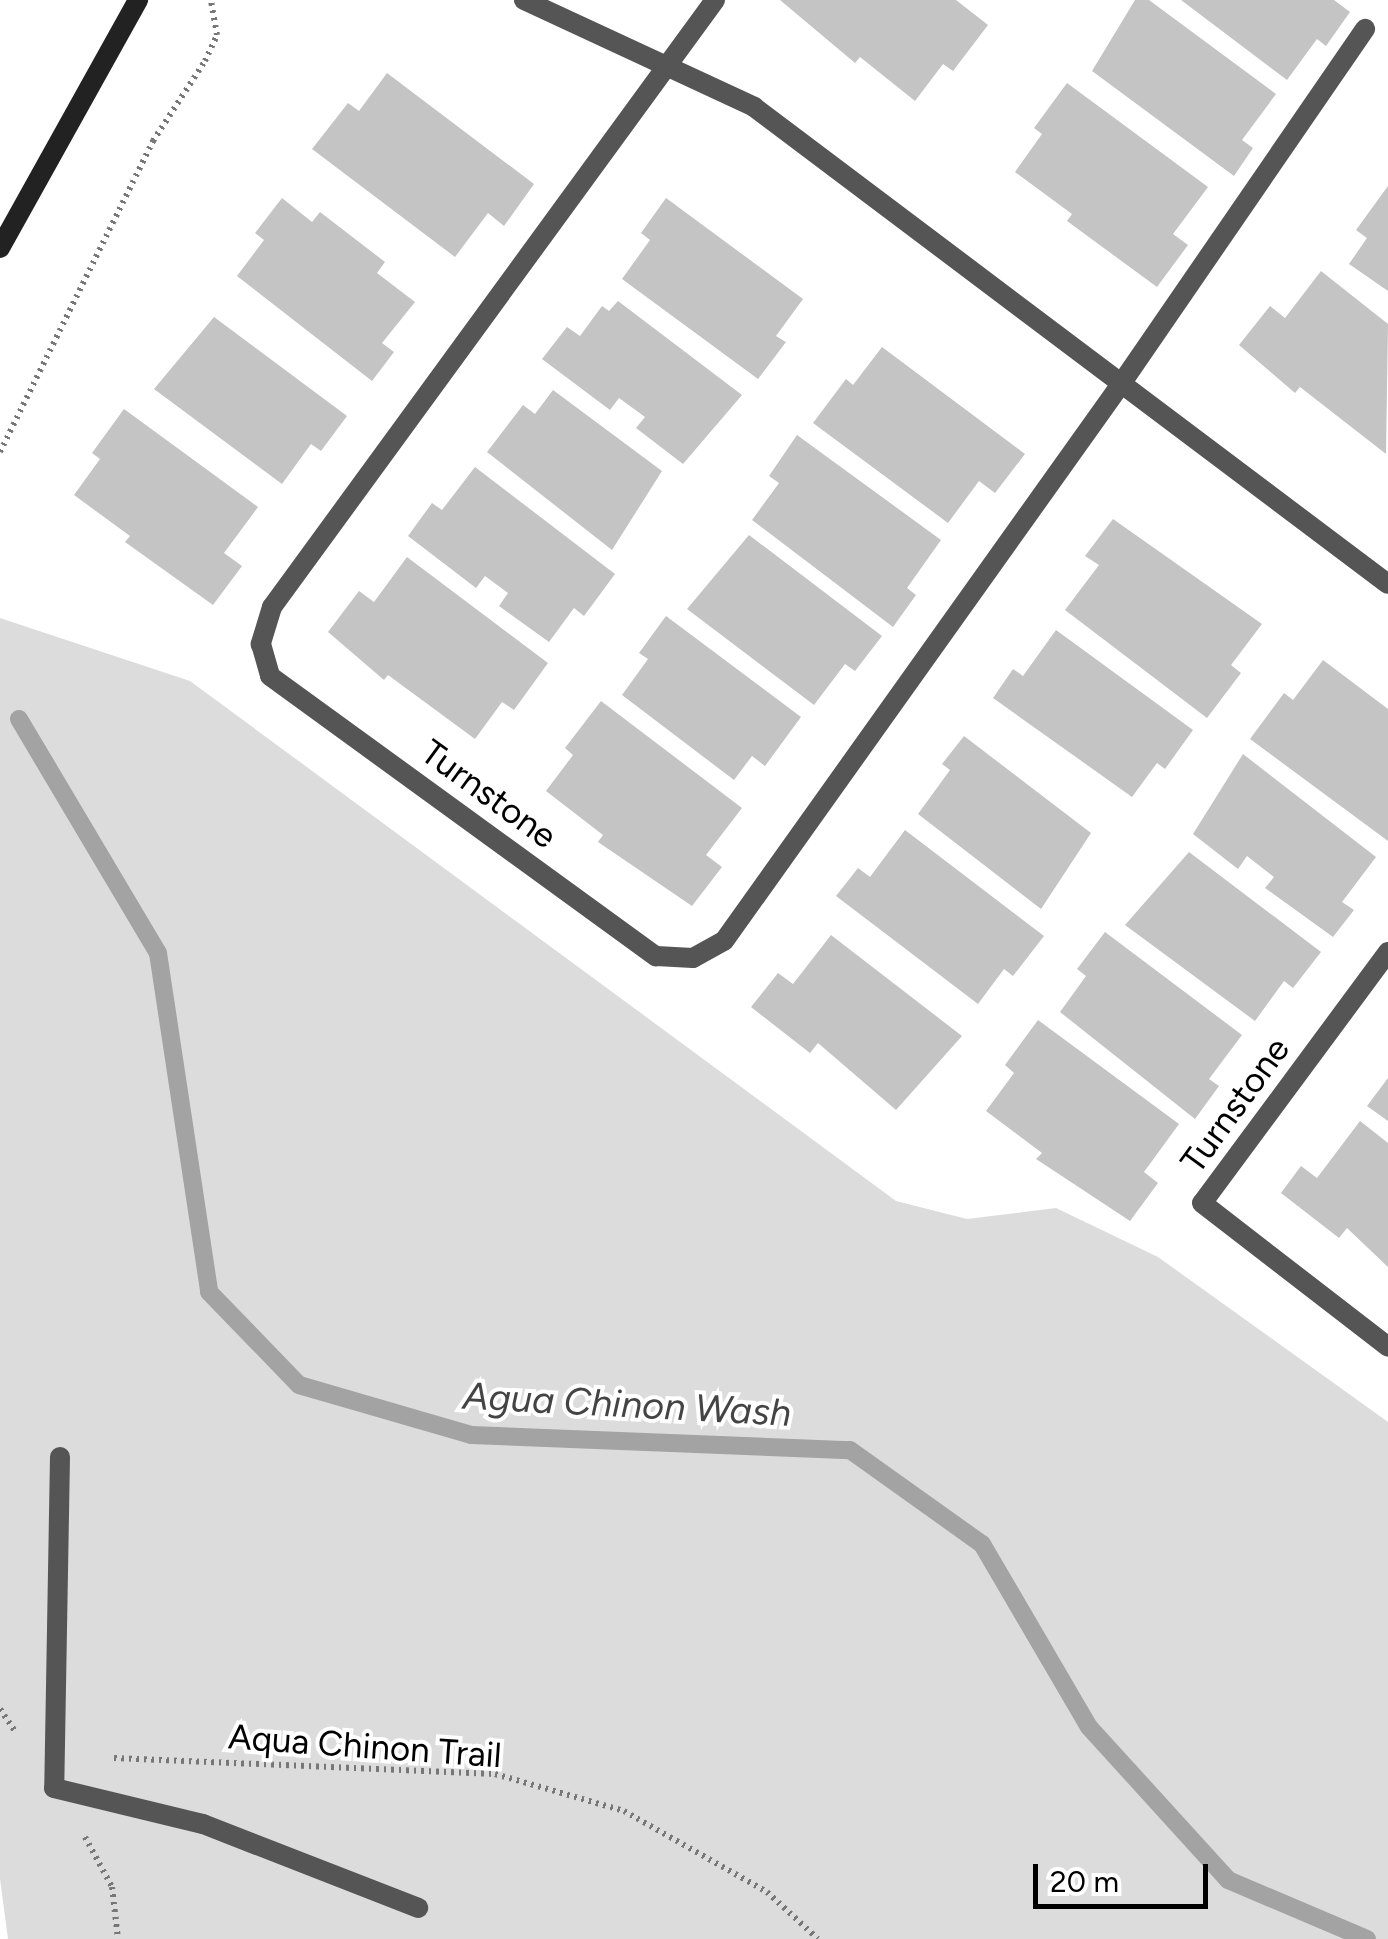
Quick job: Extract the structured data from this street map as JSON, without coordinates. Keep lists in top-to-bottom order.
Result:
{
  "streets": {
    "street": ["Turnstone"],
    "path": ["Aqua Chinon Trail"]
  },
  "water": ["Agua Chinon Wash"],
  "scale_bar": "20 m"
}
